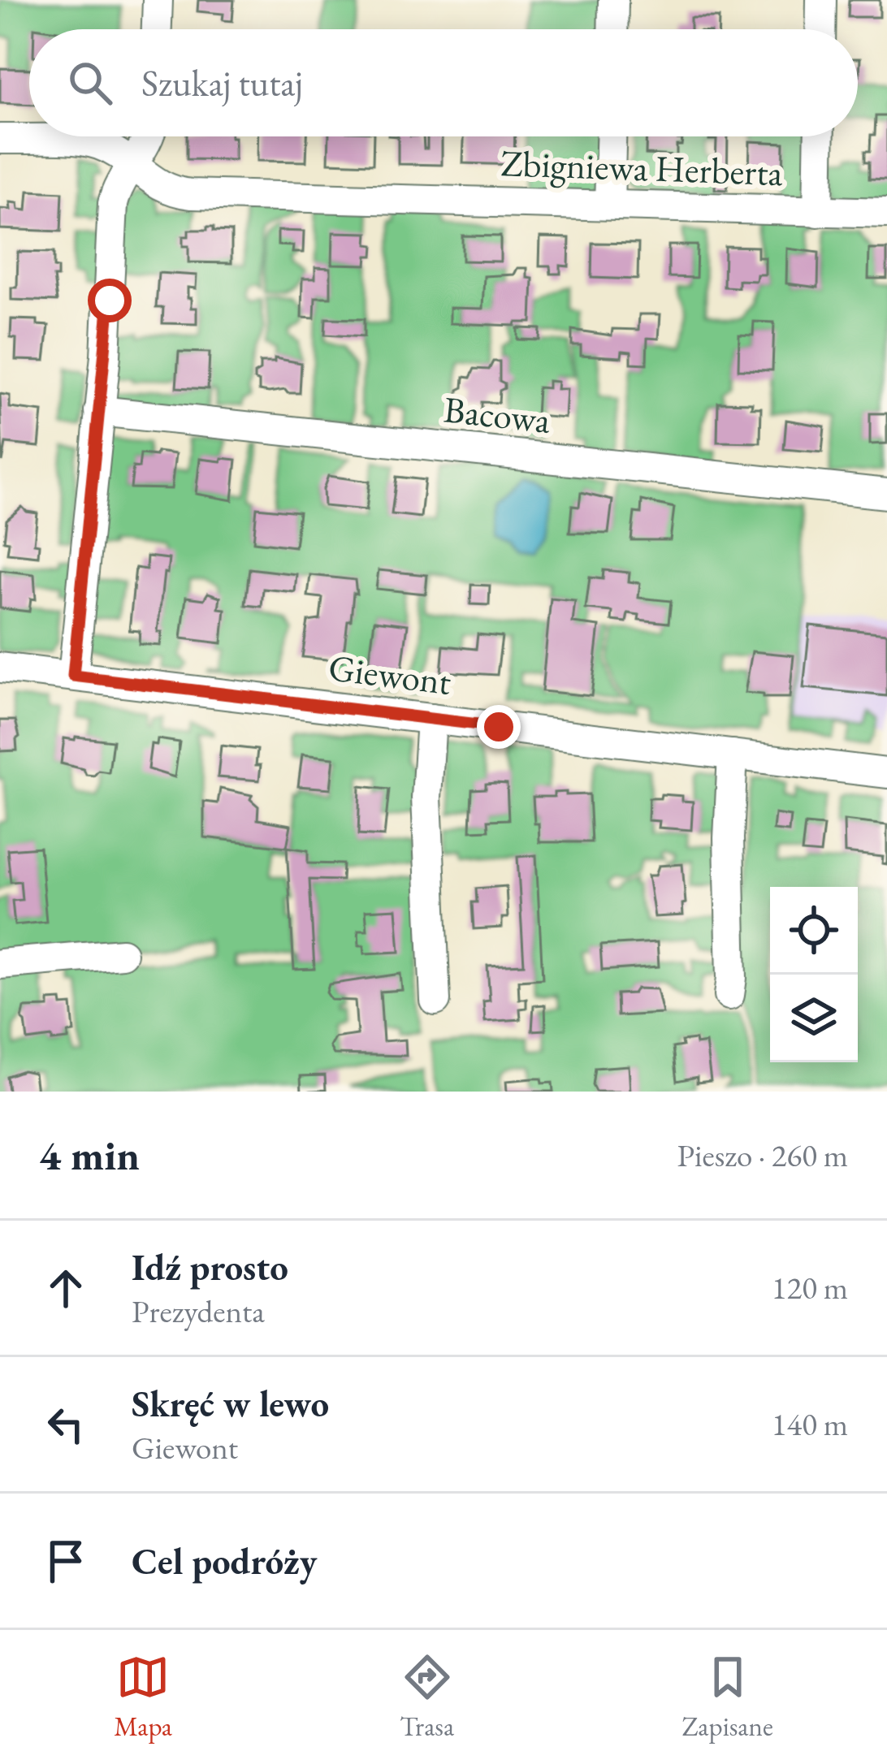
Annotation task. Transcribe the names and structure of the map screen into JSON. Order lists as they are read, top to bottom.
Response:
{
  "streets": {
    "street": ["Zbigniewa Herberta", "Bacowa", "Giewont"]
  },
  "page": {
    "search": "Szukaj tutaj",
    "heading": ["4 min", "Pieszo · 260 m"],
    "list": [
      ["Idź prosto", "Prezydenta", "120 m"],
      ["Skręć w lewo", "Giewont", "140 m"],
      "Cel podróży"
    ],
    "nav": ["Mapa", "Trasa", "Zapisane"]
  }
}
